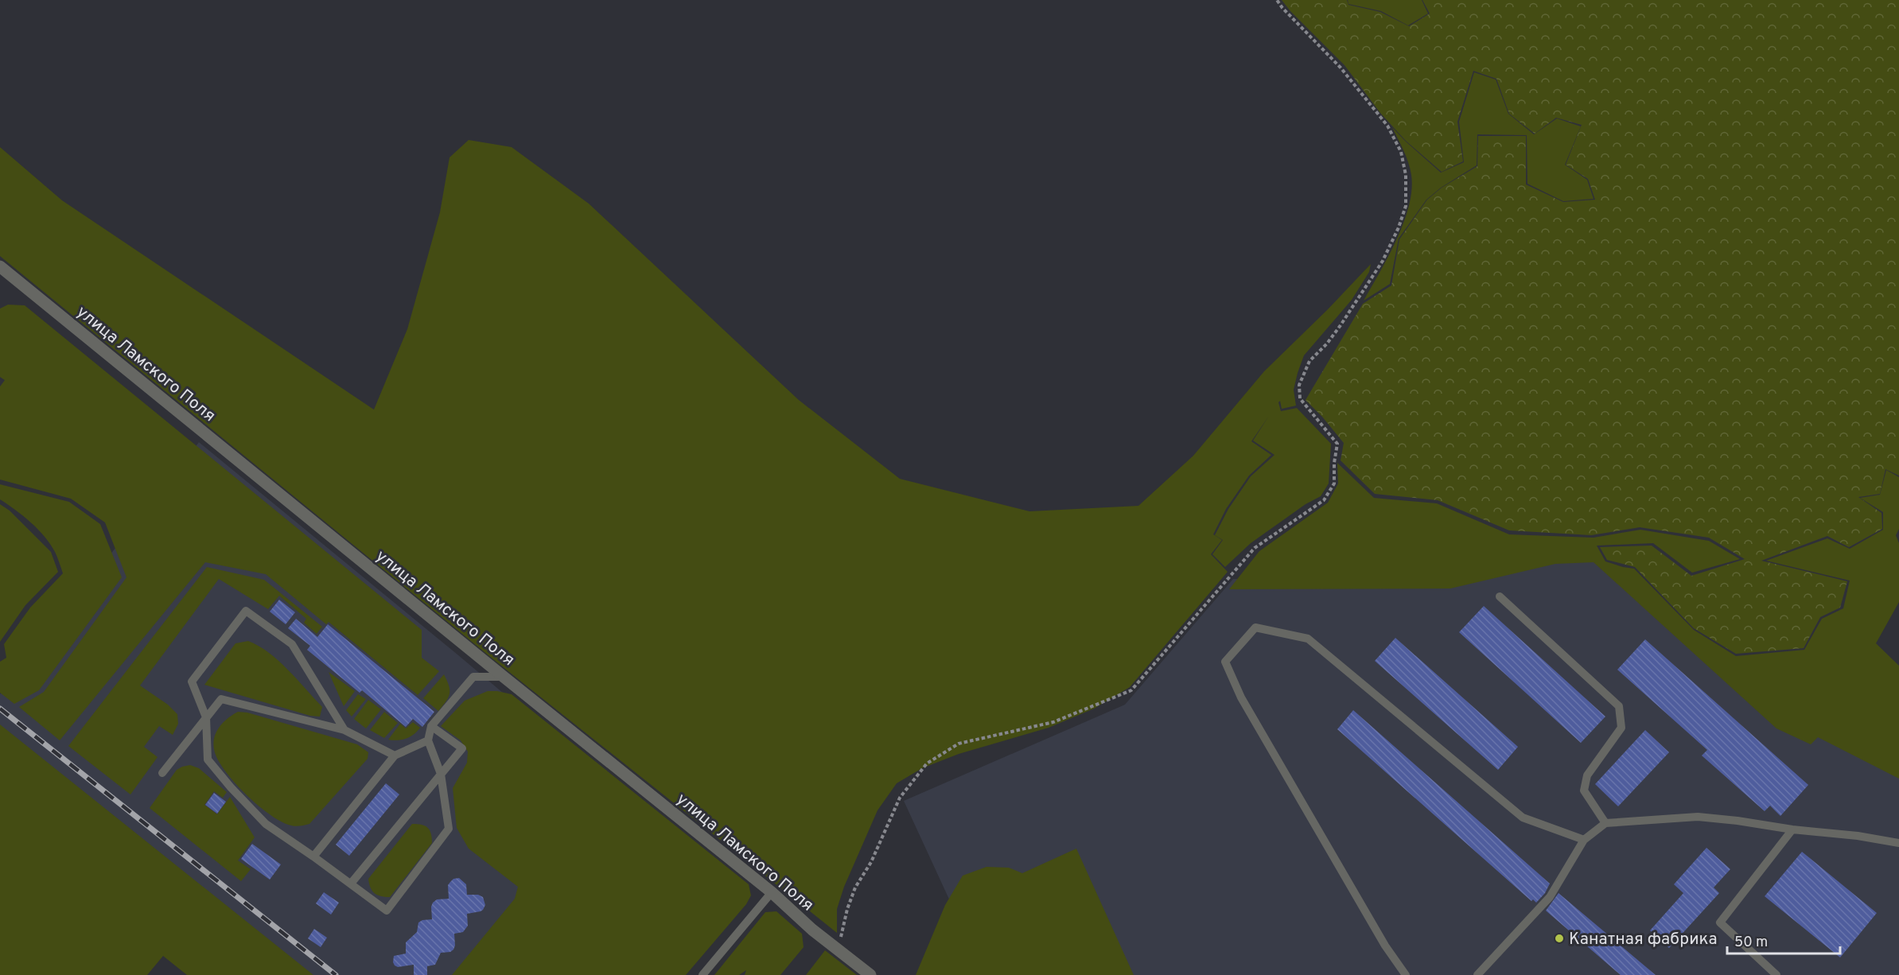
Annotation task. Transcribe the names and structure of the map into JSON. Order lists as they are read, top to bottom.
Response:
{
  "streets": {
    "street": ["улица Ламского Поля"]
  },
  "places": ["Канатная фабрика"],
  "scale_bar": "50 m"
}
